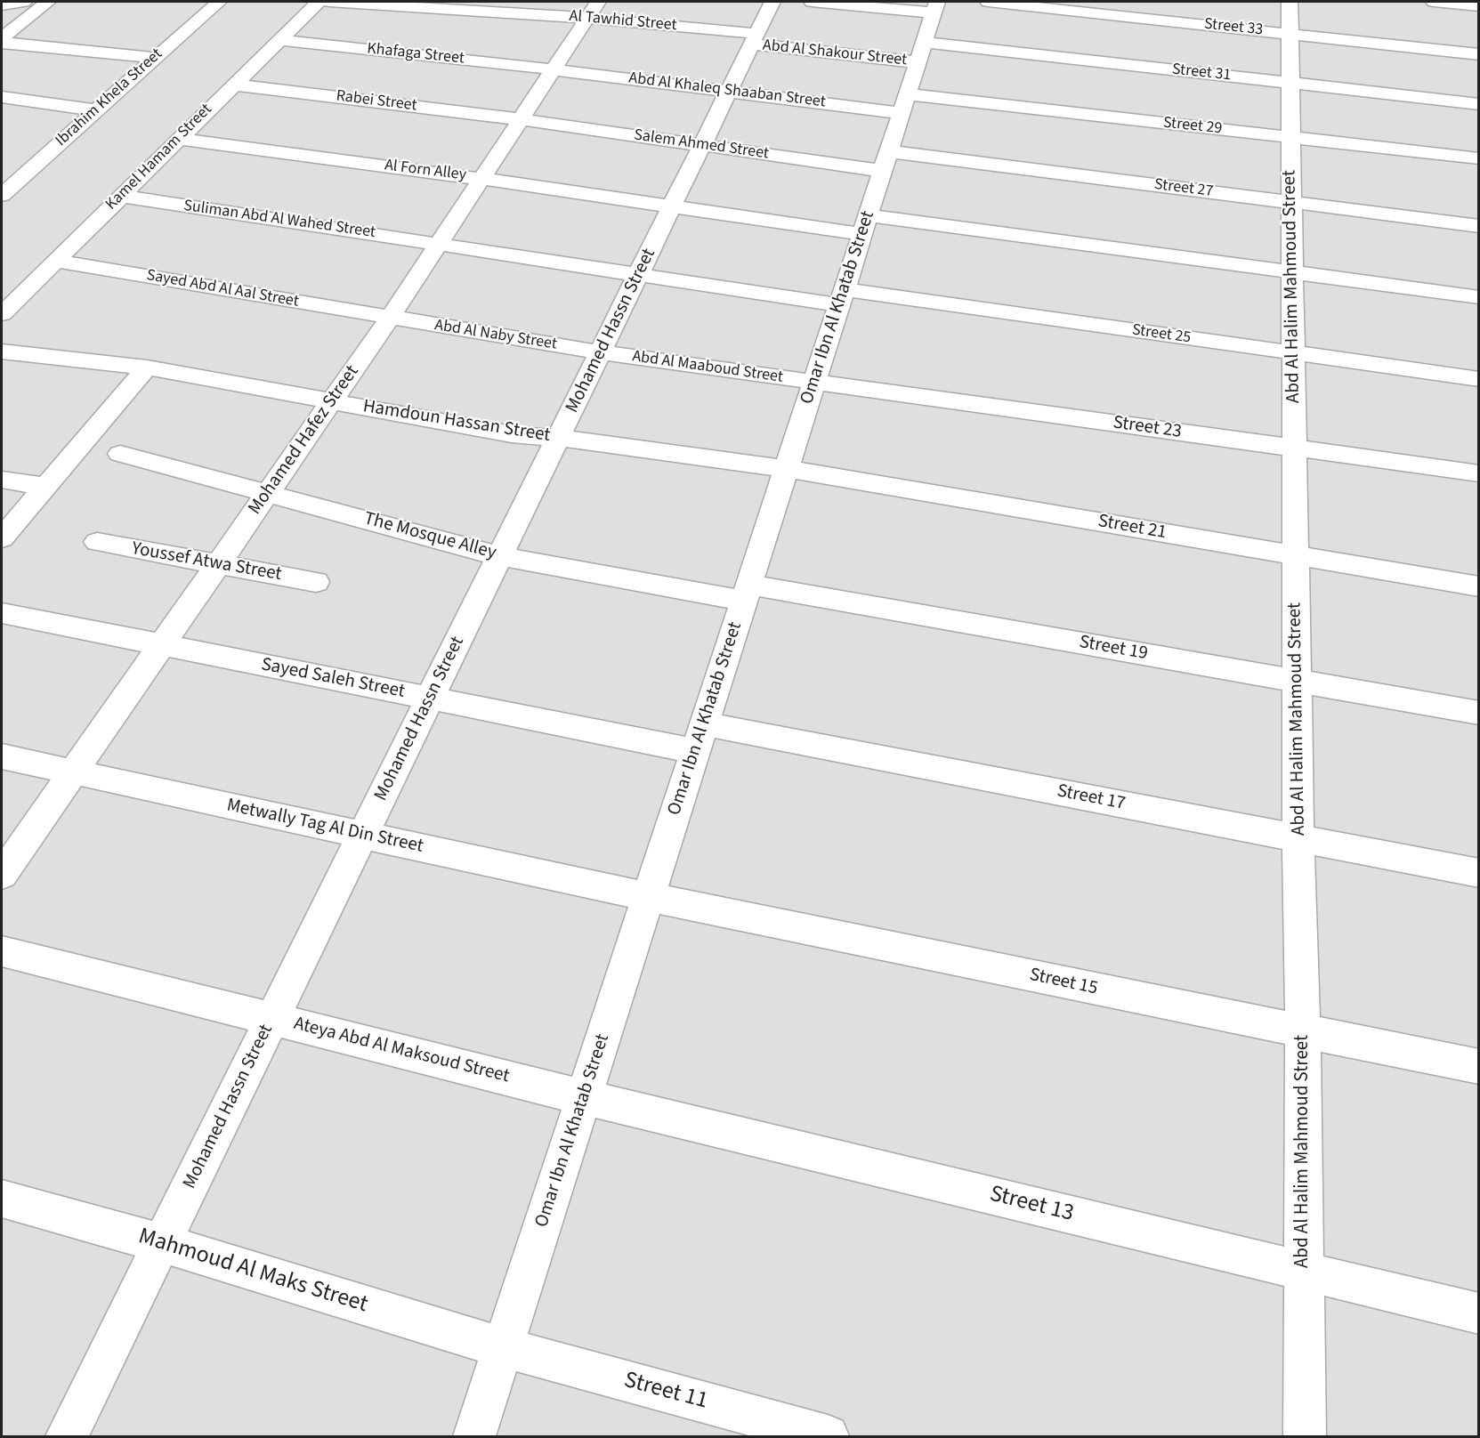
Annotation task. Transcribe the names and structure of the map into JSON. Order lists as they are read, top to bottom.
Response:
{
  "streets": {
    "street": [
      "Al Tawhid Street",
      "Street 33",
      "Abd Al Shakour Street",
      "Khafaga Street",
      "Street 31",
      "Abd Al Khaleq Shaaban Street",
      "Ibrahim Khela Street",
      "Rabei Street",
      "Street 29",
      "Salem Ahmed Street",
      "Kamel Hamam Street",
      "Al Forn Alley",
      "Street 27",
      "Suliman Abd Al Wahed Street",
      "Abd Al Halim Mahmoud Street",
      "Sayed Abd Al Aal Street",
      "Omar Ibn Al Khatab Street",
      "Mohamed Hassn Street",
      "Street 25",
      "Abd Al Naby Street",
      "Abd Al Maaboud Street",
      "Hamdoun Hassan Street",
      "Street 23",
      "Mohamed Hafez Street",
      "Street 21",
      "The Mosque Alley",
      "Youssef Atwa Street",
      "Street 19",
      "Sayed Saleh Street",
      "Street 17",
      "Metwally Tag Al Din Street",
      "Street 15",
      "Ateya Abd Al Maksoud Street",
      "Street 13",
      "Mahmoud Al Maks Street",
      "Street 11"
    ]
  },
  "crossings": [
    ["Al Tawhid Street", "Abd Al Shakour Street"],
    ["Al Tawhid Street", "Mohamed Hassn Street"],
    ["Al Tawhid Street", "Mohamed Hafez Street"],
    ["Street 33", "Abd Al Halim Mahmoud Street"],
    ["Abd Al Shakour Street", "Street 31"],
    ["Abd Al Shakour Street", "Omar Ibn Al Khatab Street"],
    ["Abd Al Shakour Street", "Mohamed Hassn Street"],
    ["Khafaga Street", "Abd Al Khaleq Shaaban Street"],
    ["Khafaga Street", "Kamel Hamam Street"],
    ["Khafaga Street", "Mohamed Hafez Street"],
    ["Street 31", "Abd Al Halim Mahmoud Street"],
    ["Street 31", "Omar Ibn Al Khatab Street"],
    ["Abd Al Khaleq Shaaban Street", "Street 29"],
    ["Abd Al Khaleq Shaaban Street", "Omar Ibn Al Khatab Street"],
    ["Abd Al Khaleq Shaaban Street", "Mohamed Hassn Street"],
    ["Abd Al Khaleq Shaaban Street", "Mohamed Hafez Street"],
    ["Rabei Street", "Salem Ahmed Street"],
    ["Rabei Street", "Kamel Hamam Street"],
    ["Rabei Street", "Mohamed Hafez Street"],
    ["Street 29", "Abd Al Halim Mahmoud Street"],
    ["Street 29", "Omar Ibn Al Khatab Street"],
    ["Salem Ahmed Street", "Street 27"],
    ["Salem Ahmed Street", "Omar Ibn Al Khatab Street"],
    ["Salem Ahmed Street", "Mohamed Hassn Street"],
    ["Salem Ahmed Street", "Mohamed Hafez Street"],
    ["Kamel Hamam Street", "Al Forn Alley"],
    ["Kamel Hamam Street", "Suliman Abd Al Wahed Street"],
    ["Kamel Hamam Street", "Sayed Abd Al Aal Street"],
    ["Al Forn Alley", "Abd Al Halim Mahmoud Street"],
    ["Al Forn Alley", "Omar Ibn Al Khatab Street"],
    ["Al Forn Alley", "Mohamed Hassn Street"],
    ["Al Forn Alley", "Mohamed Hafez Street"],
    ["Street 27", "Abd Al Halim Mahmoud Street"],
    ["Street 27", "Omar Ibn Al Khatab Street"],
    ["Suliman Abd Al Wahed Street", "Mohamed Hassn Street"],
    ["Suliman Abd Al Wahed Street", "Street 25"],
    ["Suliman Abd Al Wahed Street", "Mohamed Hafez Street"],
    ["Abd Al Halim Mahmoud Street", "Street 25"],
    ["Abd Al Halim Mahmoud Street", "Street 23"],
    ["Abd Al Halim Mahmoud Street", "Street 21"],
    ["Abd Al Halim Mahmoud Street", "Street 19"],
    ["Abd Al Halim Mahmoud Street", "Street 17"],
    ["Abd Al Halim Mahmoud Street", "Street 15"],
    ["Abd Al Halim Mahmoud Street", "Street 13"],
    ["Sayed Abd Al Aal Street", "Abd Al Naby Street"],
    ["Sayed Abd Al Aal Street", "Mohamed Hafez Street"],
    ["Omar Ibn Al Khatab Street", "Street 25"],
    ["Omar Ibn Al Khatab Street", "Abd Al Maaboud Street"],
    ["Omar Ibn Al Khatab Street", "Hamdoun Hassan Street"],
    ["Omar Ibn Al Khatab Street", "Street 23"],
    ["Omar Ibn Al Khatab Street", "Street 21"],
    ["Omar Ibn Al Khatab Street", "The Mosque Alley"],
    ["Omar Ibn Al Khatab Street", "Street 19"],
    ["Omar Ibn Al Khatab Street", "Sayed Saleh Street"],
    ["Omar Ibn Al Khatab Street", "Street 17"],
    ["Omar Ibn Al Khatab Street", "Metwally Tag Al Din Street"],
    ["Omar Ibn Al Khatab Street", "Street 15"],
    ["Omar Ibn Al Khatab Street", "Ateya Abd Al Maksoud Street"],
    ["Omar Ibn Al Khatab Street", "Street 13"],
    ["Omar Ibn Al Khatab Street", "Mahmoud Al Maks Street"],
    ["Omar Ibn Al Khatab Street", "Street 11"],
    ["Mohamed Hassn Street", "Street 25"],
    ["Mohamed Hassn Street", "Abd Al Naby Street"],
    ["Mohamed Hassn Street", "Abd Al Maaboud Street"],
    ["Mohamed Hassn Street", "Hamdoun Hassan Street"],
    ["Mohamed Hassn Street", "The Mosque Alley"],
    ["Mohamed Hassn Street", "Sayed Saleh Street"],
    ["Mohamed Hassn Street", "Metwally Tag Al Din Street"],
    ["Mohamed Hassn Street", "Ateya Abd Al Maksoud Street"],
    ["Mohamed Hassn Street", "Mahmoud Al Maks Street"],
    ["Abd Al Naby Street", "Abd Al Maaboud Street"],
    ["Abd Al Naby Street", "Mohamed Hafez Street"],
    ["Abd Al Maaboud Street", "Street 23"],
    ["Hamdoun Hassan Street", "Mohamed Hafez Street"],
    ["Hamdoun Hassan Street", "Street 21"],
    ["Mohamed Hafez Street", "The Mosque Alley"],
    ["Mohamed Hafez Street", "Youssef Atwa Street"],
    ["Mohamed Hafez Street", "Sayed Saleh Street"],
    ["Mohamed Hafez Street", "Metwally Tag Al Din Street"],
    ["The Mosque Alley", "Street 19"],
    ["Sayed Saleh Street", "Street 17"],
    ["Metwally Tag Al Din Street", "Street 15"],
    ["Ateya Abd Al Maksoud Street", "Street 13"],
    ["Mahmoud Al Maks Street", "Street 11"]
  ]
}
